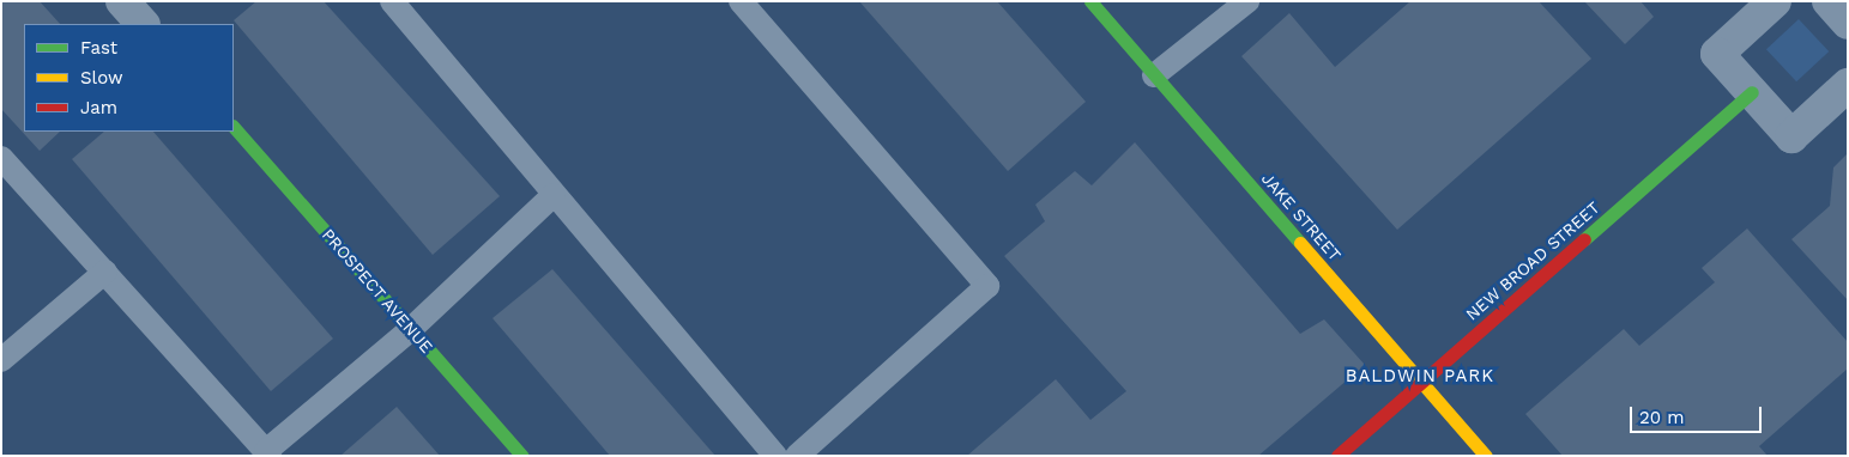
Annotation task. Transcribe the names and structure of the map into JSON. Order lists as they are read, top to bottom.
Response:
{
  "streets": {
    "street": ["JAKE STREET", "NEW BROAD STREET", "PROSPECT AVENUE"]
  },
  "crossings": [
    ["JAKE STREET", "NEW BROAD STREET"]
  ],
  "districts": ["BALDWIN PARK"],
  "legend": ["Fast", "Slow", "Jam"],
  "scale_bar": "20 m"
}
